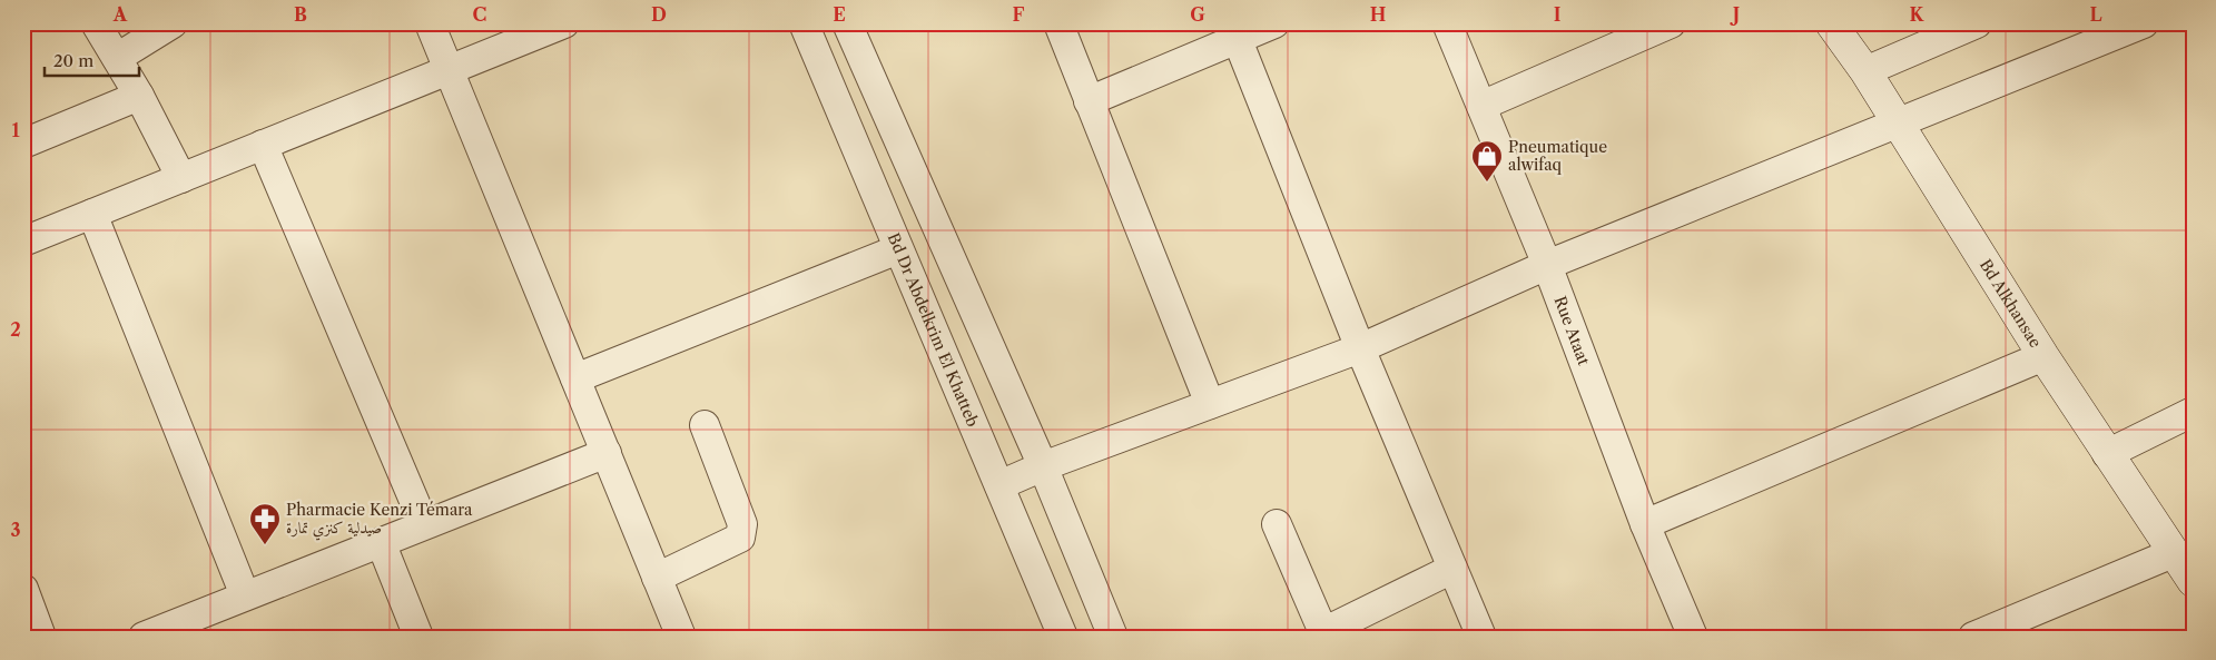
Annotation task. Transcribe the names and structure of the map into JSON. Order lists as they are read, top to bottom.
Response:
{
  "streets": {
    "main road": ["Bd Alkhansae"],
    "street": ["Rue Ataat", "Bd Dr Abdelkrim El Khatteb"]
  },
  "places": {
    "shop": ["Pneumatique alwifaq"],
    "pharmacy": ["Pharmacie Kenzi Témara صيدلية كنزي تمارة"]
  },
  "scale_bar": "20 m",
  "grid": {
    "columns": [
      "A",
      "B",
      "C",
      "D",
      "E",
      "F",
      "G",
      "H",
      "I",
      "J",
      "K",
      "L"
    ],
    "rows": ["1", "2", "3"]
  }
}
